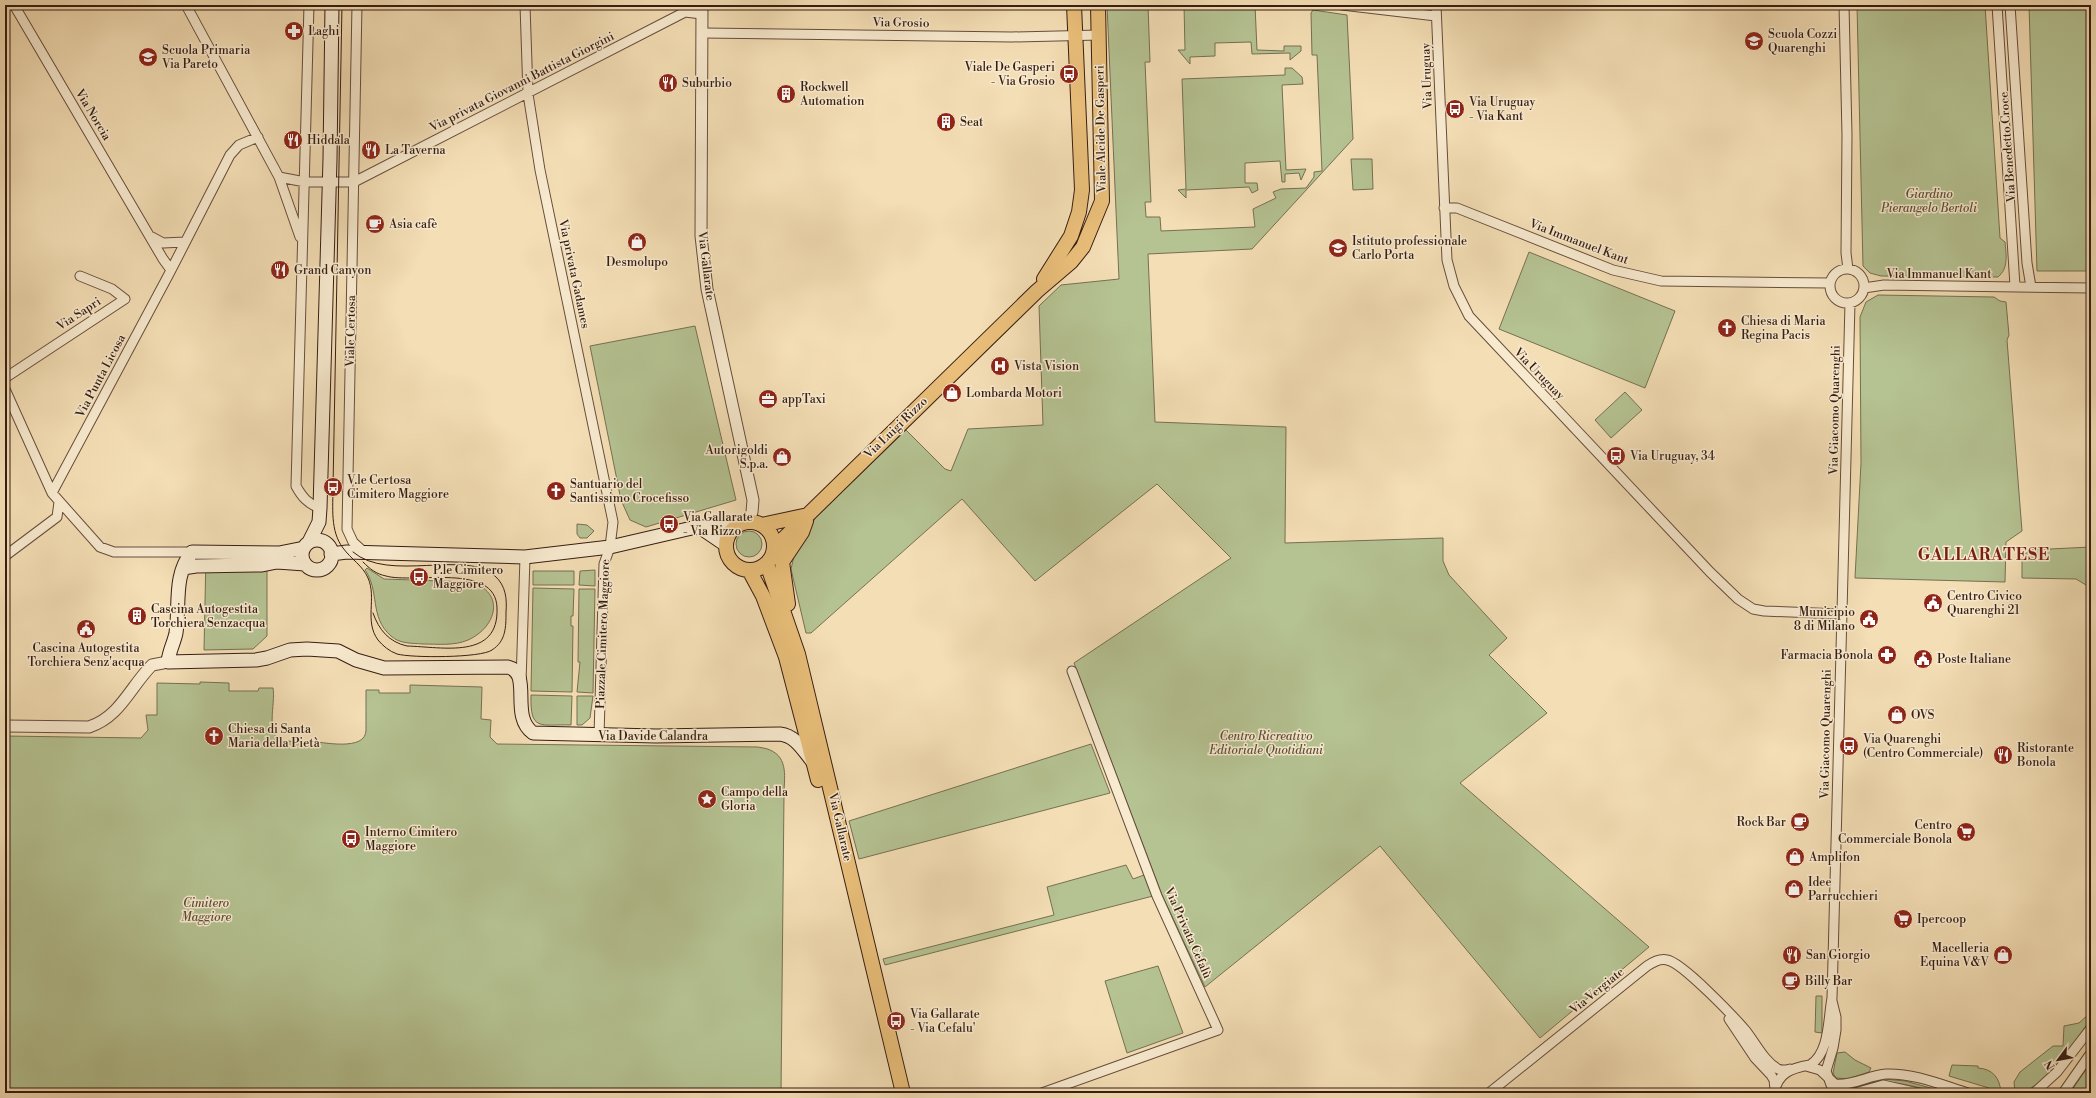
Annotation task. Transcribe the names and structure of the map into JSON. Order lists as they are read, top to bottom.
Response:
{
  "streets": {
    "main road": [
      "Viale Alcide De Gasperi",
      "Via Gallarate",
      "Via Luigi Rizzo",
      "Piazzale Cimitero Maggiore",
      "Via Davide Calandra"
    ],
    "street": [
      "Via Grosio",
      "Via Uruguay",
      "Via privata Giovanni Battista Giorgini",
      "Via Norcia",
      "Via Benedetto Croce",
      "Via Immanuel Kant",
      "Via privata Gadames",
      "Via Sapri",
      "Viale Certosa",
      "Via Punta Licosa",
      "Via Giacomo Quarenghi",
      "Via Privata Cefalù",
      "Via Vergiate"
    ]
  },
  "crossings": [
    ["Via Grosio", "Viale Alcide De Gasperi"],
    ["Via Grosio", "Via Gallarate"],
    ["Via Uruguay", "Via Immanuel Kant"],
    ["Via Uruguay", "Via Giacomo Quarenghi"],
    ["Via privata Giovanni Battista Giorgini", "Via Gallarate"],
    ["Via privata Giovanni Battista Giorgini", "Via privata Gadames"],
    ["Via privata Giovanni Battista Giorgini", "Viale Certosa"],
    ["Via Norcia", "Via Punta Licosa"],
    ["Viale Alcide De Gasperi", "Via Luigi Rizzo"],
    ["Via Benedetto Croce", "Via Immanuel Kant"],
    ["Via Immanuel Kant", "Via Giacomo Quarenghi"],
    ["Via Gallarate", "Via Luigi Rizzo"],
    ["Via Gallarate", "Via Davide Calandra"],
    ["Via privata Gadames", "Piazzale Cimitero Maggiore"],
    ["Viale Certosa", "Piazzale Cimitero Maggiore"],
    ["Via Giacomo Quarenghi", "Via Vergiate"],
    ["Piazzale Cimitero Maggiore", "Via Davide Calandra"]
  ],
  "districts": ["GALLARATESE"],
  "parks": ["Giardino Pierangelo Bertoli", "Centro Ricreativo Editoriale Quotidiani", "Cimitero Maggiore"],
  "places": {
    "pharmacy": ["Laghi", "Farmacia Bonola"],
    "school or university": ["Scuola Cozzi Quarenghi", "Scuola Primaria Via Pareto", "Istituto professionale Carlo Porta"],
    "bus stop": [
      "Viale De Gasperi - Via Grosio",
      "Via Uruguay - Via Kant",
      "Via Uruguay, 34",
      "V.le Certosa Cimitero Maggiore",
      "Via Gallarate - Via Rizzo",
      "P.le Cimitero Maggiore",
      "Via Quarenghi (Centro Commerciale)",
      "Interno Cimitero Maggiore",
      "Via Gallarate - Via Cefalu'"
    ],
    "restaurant": [
      "Suburbio",
      "Hiddala",
      "La Taverna",
      "Grand Canyon",
      "Ristorante Bonola",
      "San Giorgio"
    ],
    "building": ["Rockwell Automation", "Seat", "Cascina Autogestita Torchiera Senzacqua"],
    "cafe": ["Asia cafè", "Rock Bar", "Billy Bar"],
    "shop": [
      "Desmolupo",
      "Lombarda Motori",
      "Autorigoldi S.p.a.",
      "OVS",
      "Amplifon",
      "Idee Parrucchieri",
      "Macelleria Equina V&V"
    ],
    "church": ["Chiesa di Maria Regina Pacis", "Santuario del Santissimo Crocefisso", "Chiesa di Santa Maria della Pietà"],
    "hospital": ["Vista Vision"],
    "office": ["appTaxi"],
    "public building": [
      "Centro Civico Quarenghi 21",
      "Municipio 8 di Milano",
      "Cascina Autogestita Torchiera Senz'acqua",
      "Poste Italiane"
    ],
    "place": ["Campo della Gloria"],
    "supermarket": ["Centro Commerciale Bonola", "Ipercoop"]
  },
  "north": "bottom left"
}
